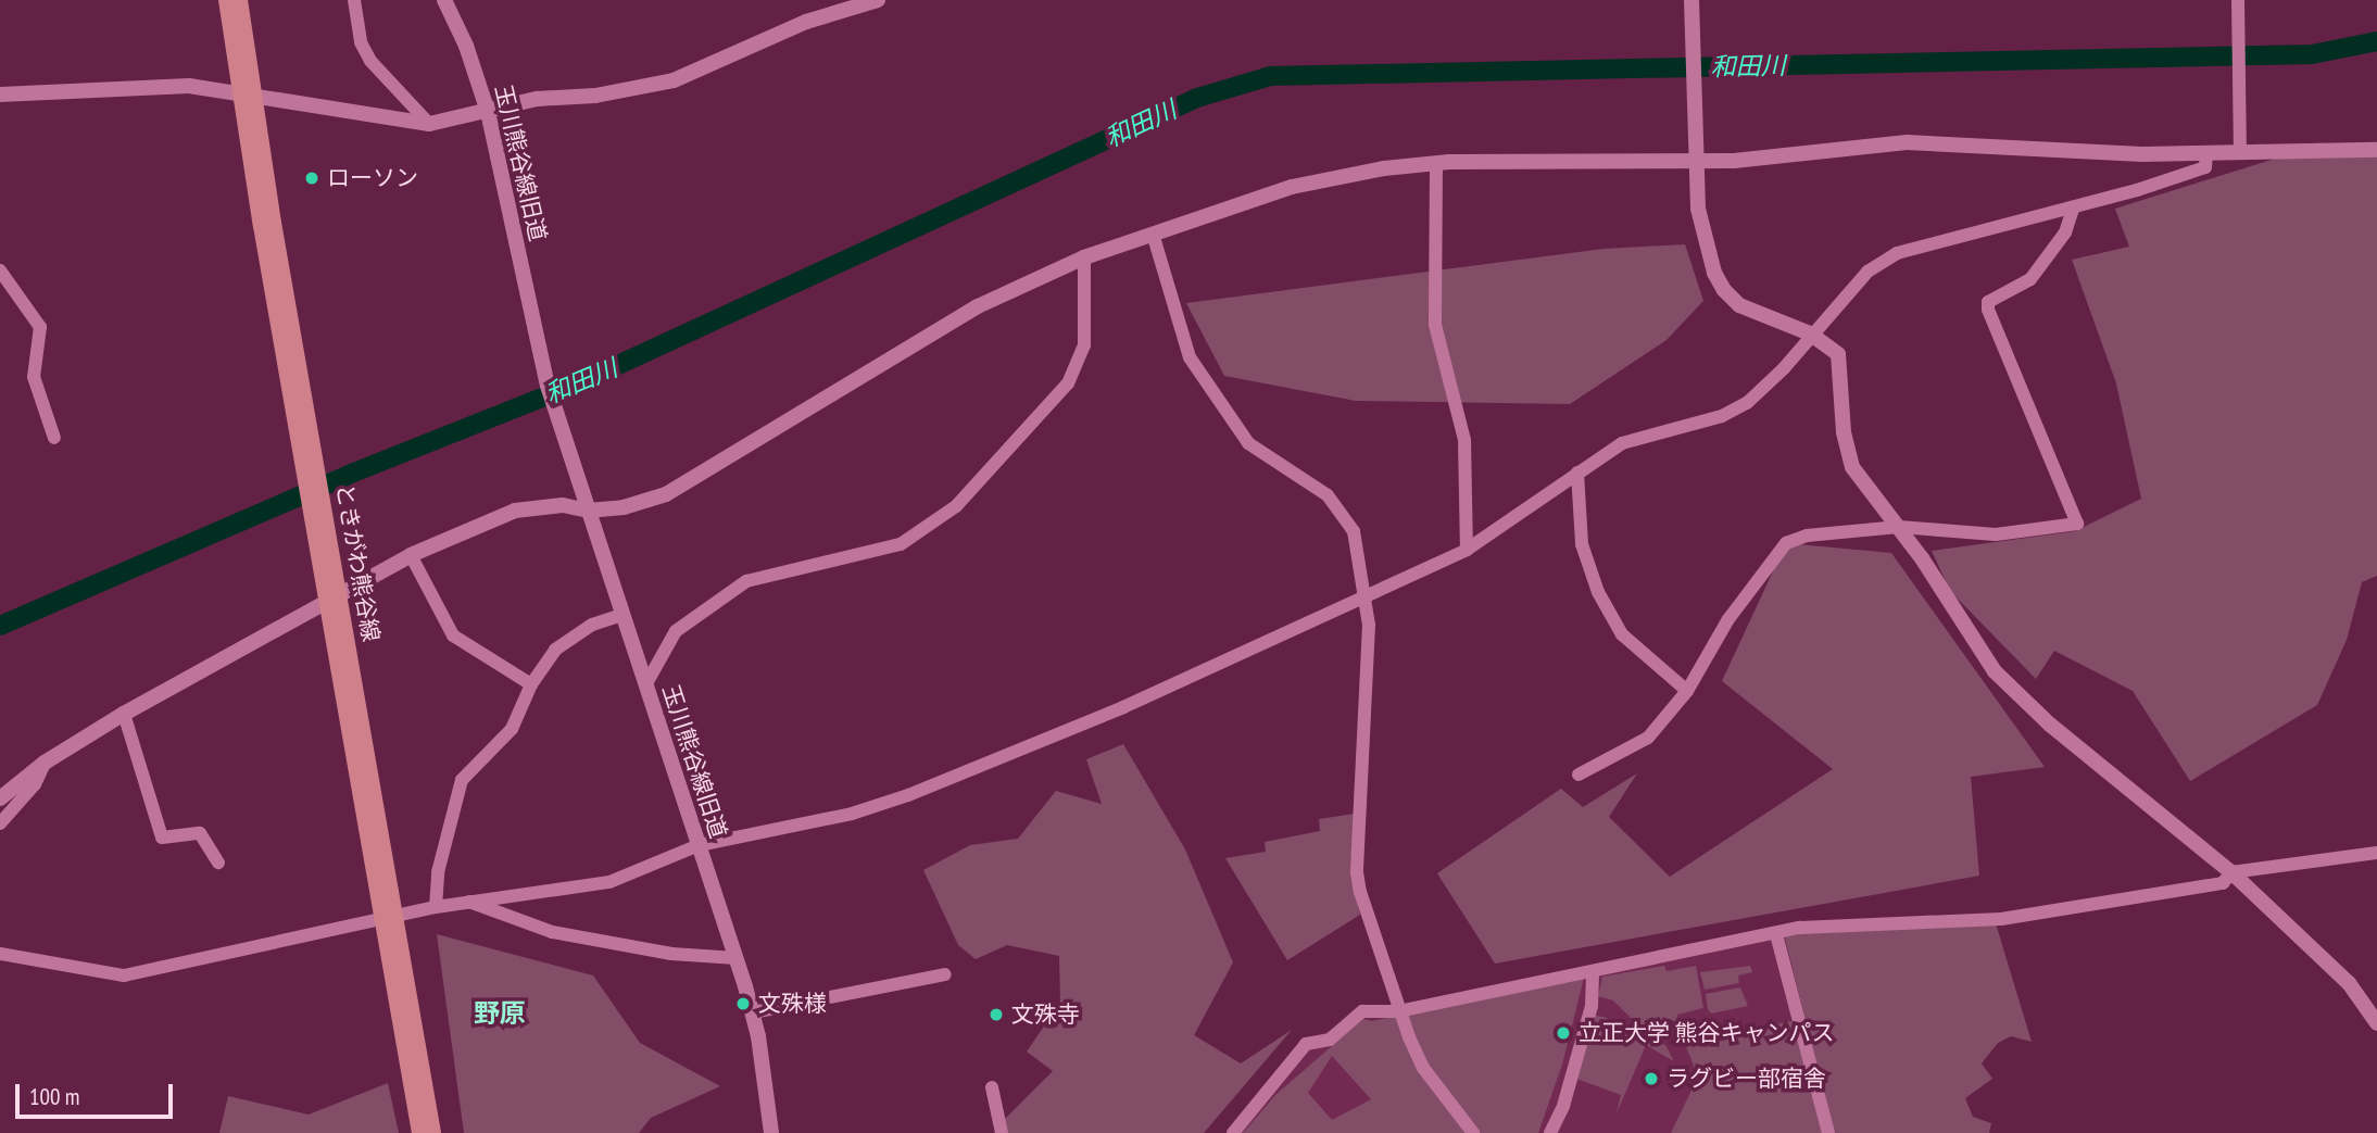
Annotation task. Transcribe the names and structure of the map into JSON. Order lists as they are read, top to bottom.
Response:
{
  "streets": {
    "main road": ["ときがわ熊谷線"],
    "street": ["玉川熊谷線旧道"]
  },
  "districts": ["野原"],
  "water": ["和田川"],
  "places": [
    "ローソン",
    "文殊様",
    "文殊寺",
    "立正大学 熊谷キャンパス",
    "ラグビー部宿舎"
  ],
  "scale_bar": "100 m"
}
